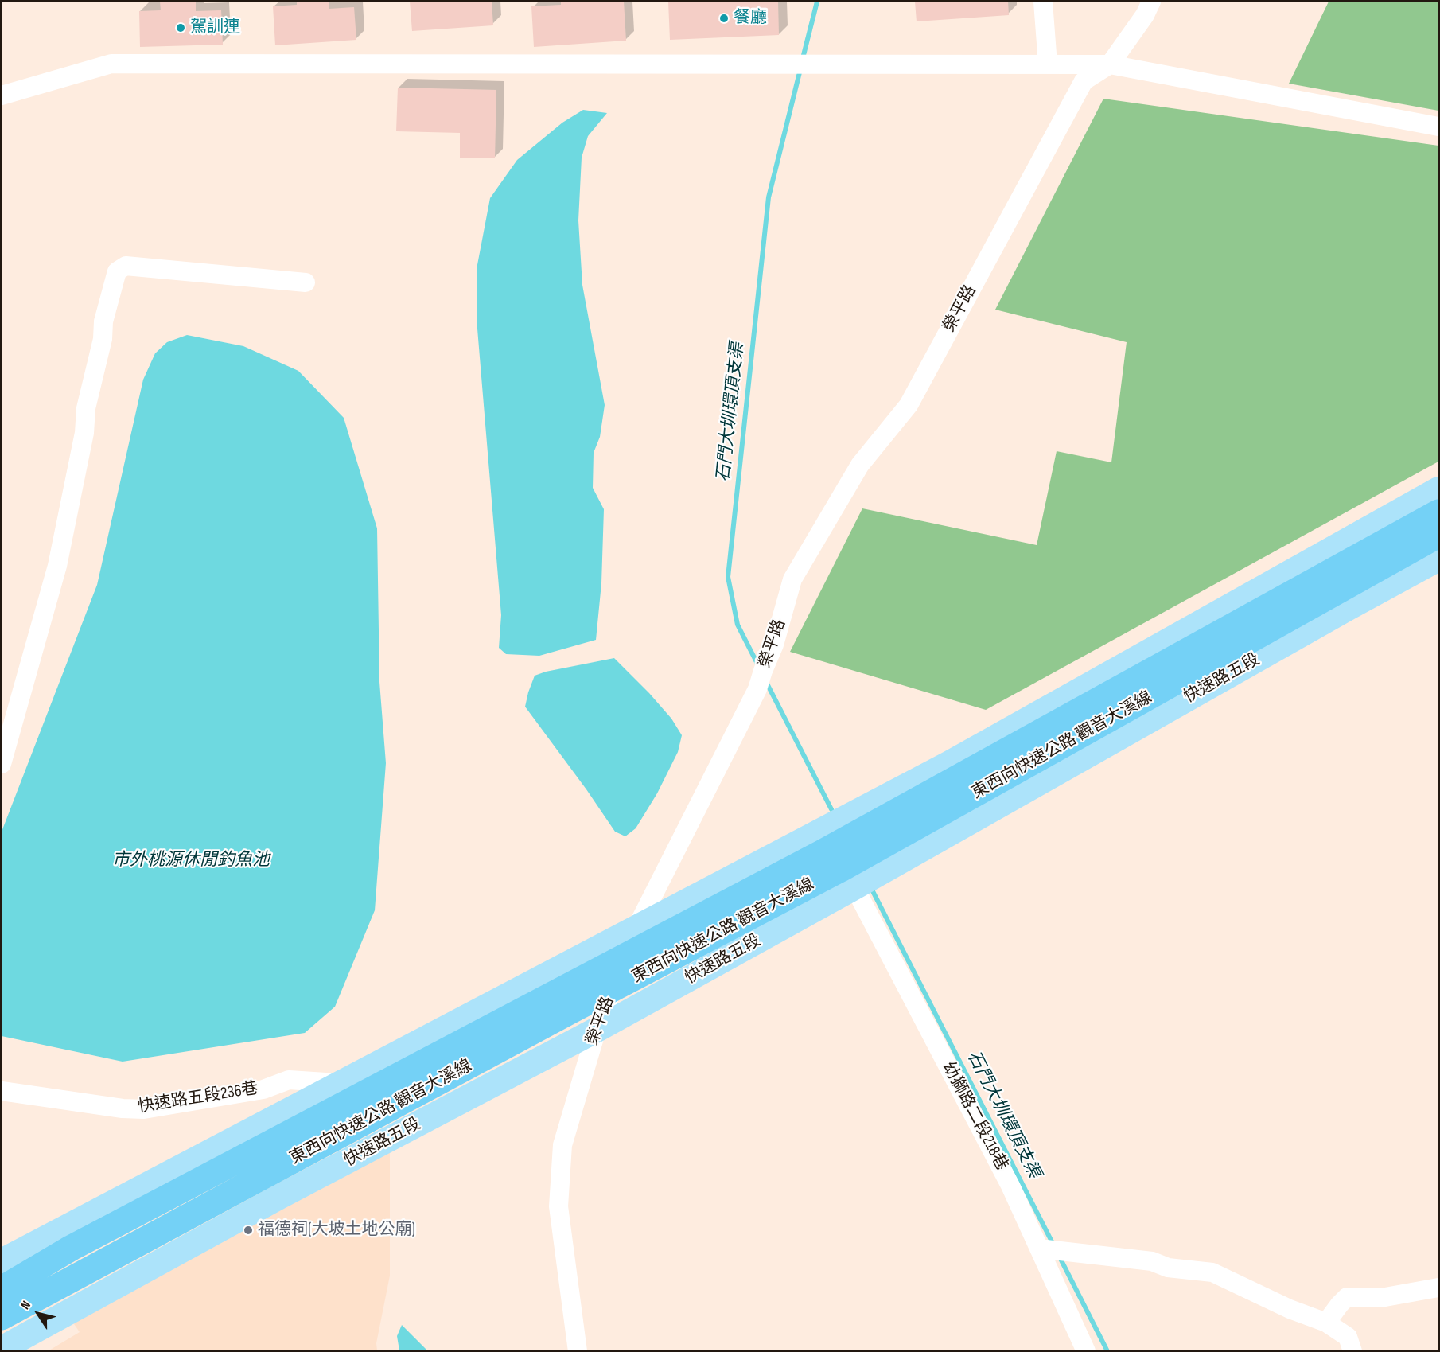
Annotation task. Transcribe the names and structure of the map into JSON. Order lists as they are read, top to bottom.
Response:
{
  "streets": {
    "highway": ["東西向快速公路 觀音大溪線"],
    "main road": ["快速路五段"],
    "street": ["榮平路", "快速路五段236巷", "幼獅路二段218巷"]
  },
  "crossings": [
    ["榮平路", "快速路五段"],
    ["榮平路", "東西向快速公路 觀音大溪線"],
    ["快速路五段", "東西向快速公路 觀音大溪線"],
    ["快速路五段", "幼獅路二段218巷"],
    ["東西向快速公路 觀音大溪線", "幼獅路二段218巷"]
  ],
  "water": ["石門大圳環頂支渠", "市外桃源休閒釣魚池"],
  "places": ["餐廳", "駕訓連", "福德祠(大坡土地公廟)"],
  "north": "top left"
}
